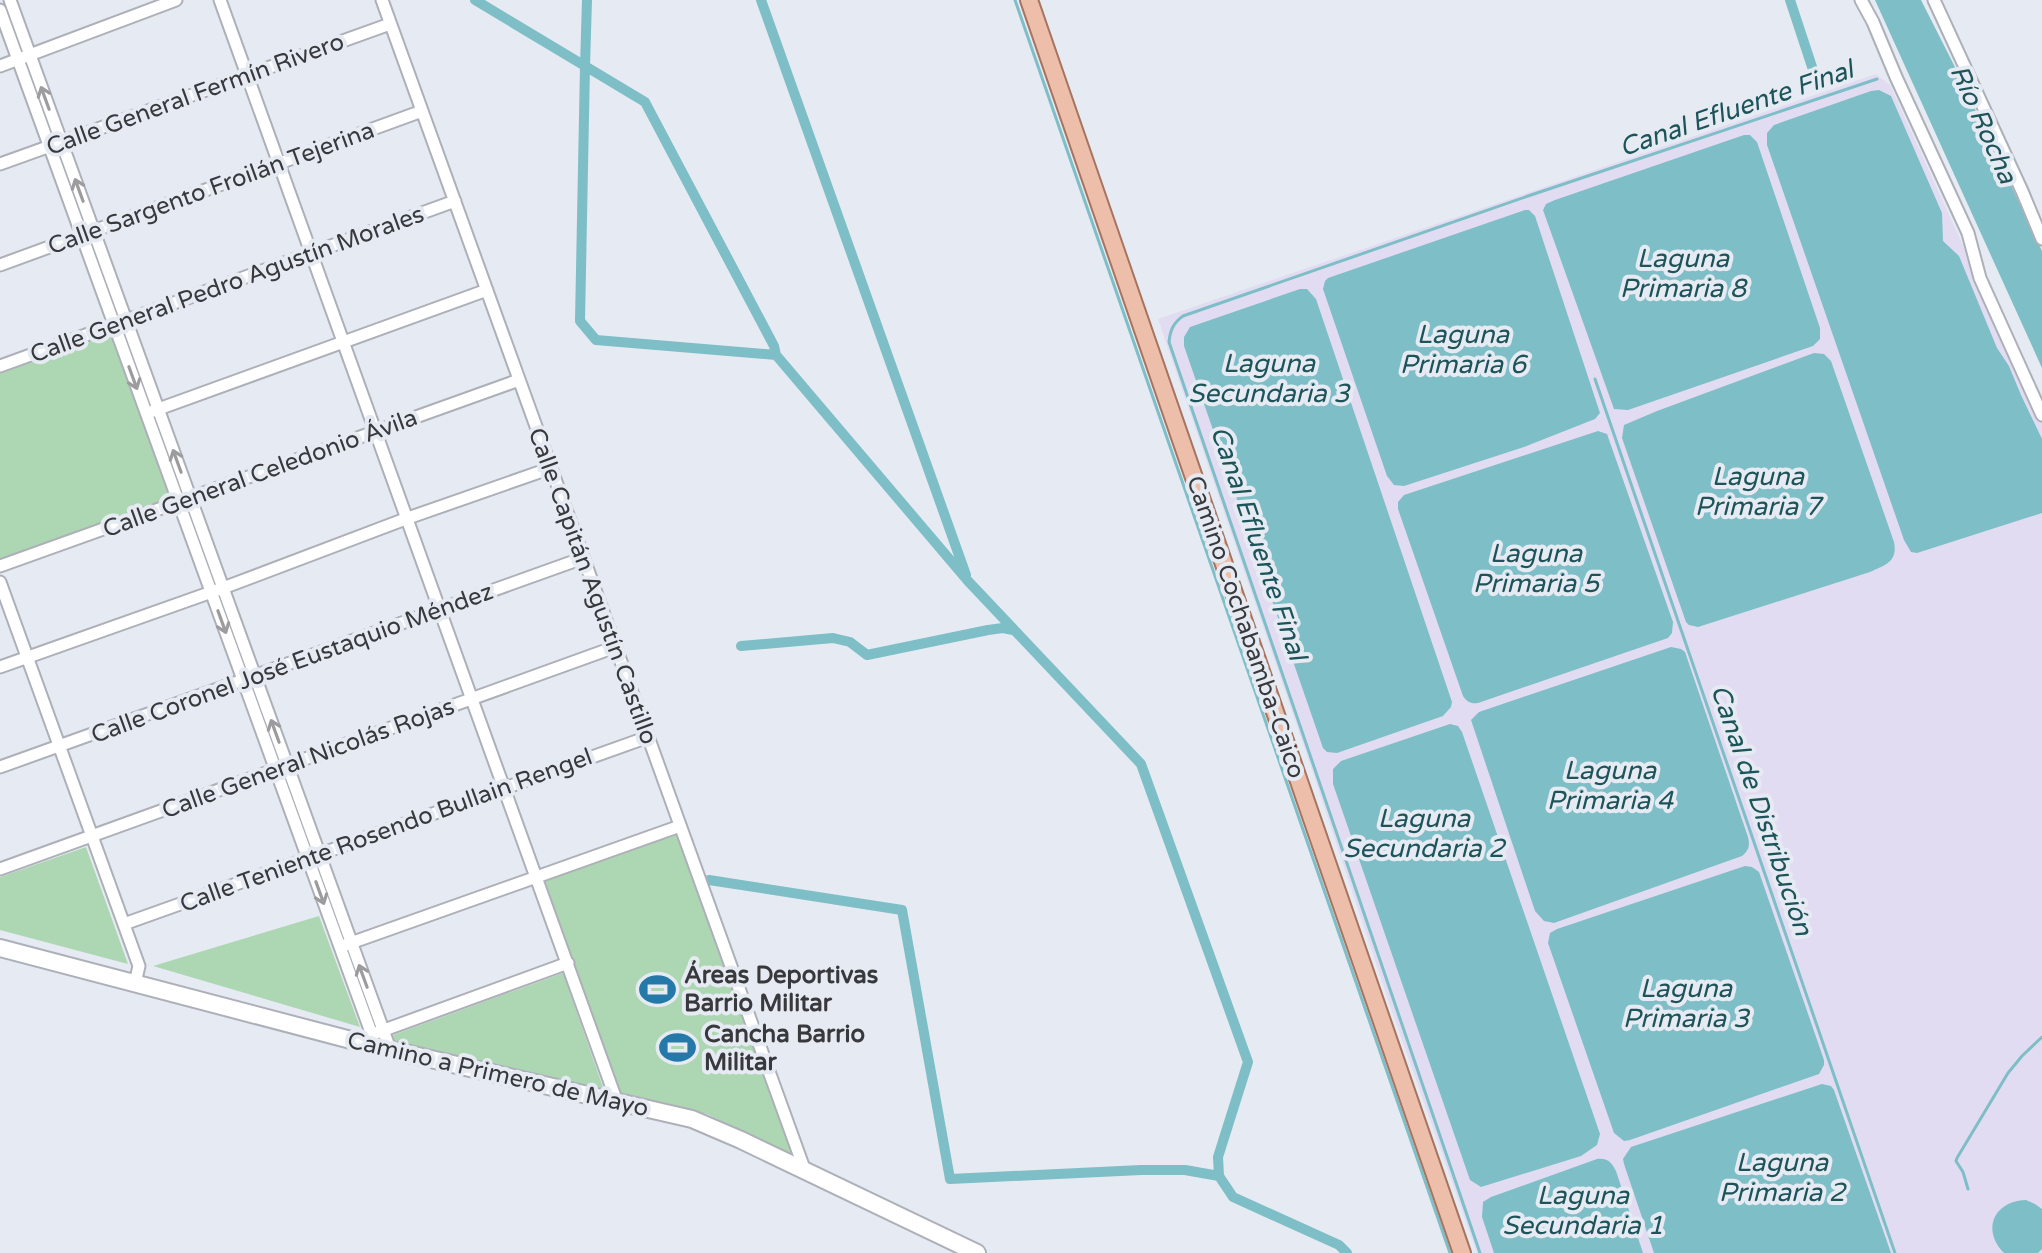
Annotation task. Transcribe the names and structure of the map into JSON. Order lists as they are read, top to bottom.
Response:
{
  "streets": {
    "main road": ["Camino Cochabamba-Caico", "Camino a Primero de Mayo"],
    "street": [
      "Calle General Fermín Rivero",
      "Calle Sargento Froilán Tejerina",
      "Calle General Pedro Agustín Morales",
      "Calle General Celedonio Ávila",
      "Calle Capitán Agustín Castillo",
      "Calle Coronel José Eustaquio Méndez",
      "Calle General Nicolás Rojas",
      "Calle Teniente Rosendo Bullain Rengel"
    ]
  },
  "crossings": [
    ["Calle General Fermín Rivero", "Calle Capitán Agustín Castillo"],
    ["Calle Sargento Froilán Tejerina", "Calle Capitán Agustín Castillo"],
    ["Calle General Pedro Agustín Morales", "Calle Capitán Agustín Castillo"],
    ["Calle General Celedonio Ávila", "Calle Capitán Agustín Castillo"],
    ["Calle Capitán Agustín Castillo", "Calle Coronel José Eustaquio Méndez"],
    ["Calle Capitán Agustín Castillo", "Calle General Nicolás Rojas"],
    ["Calle Capitán Agustín Castillo", "Calle Teniente Rosendo Bullain Rengel"],
    ["Calle Capitán Agustín Castillo", "Camino a Primero de Mayo"]
  ],
  "water": [
    "Canal Efluente Final",
    "Río Rocha",
    "Laguna Primaria 8",
    "Laguna Primaria 6",
    "Laguna Secundaria 3",
    "Laguna Primaria 7",
    "Laguna Primaria 5",
    "Laguna Primaria 4",
    "Canal de Distribución",
    "Laguna Secundaria 2",
    "Laguna Primaria 3",
    "Laguna Primaria 2",
    "Laguna Secundaria 1"
  ],
  "places": {
    "sports": ["Áreas Deportivas Barrio Militar", "Cancha Barrio Militar"]
  }
}
